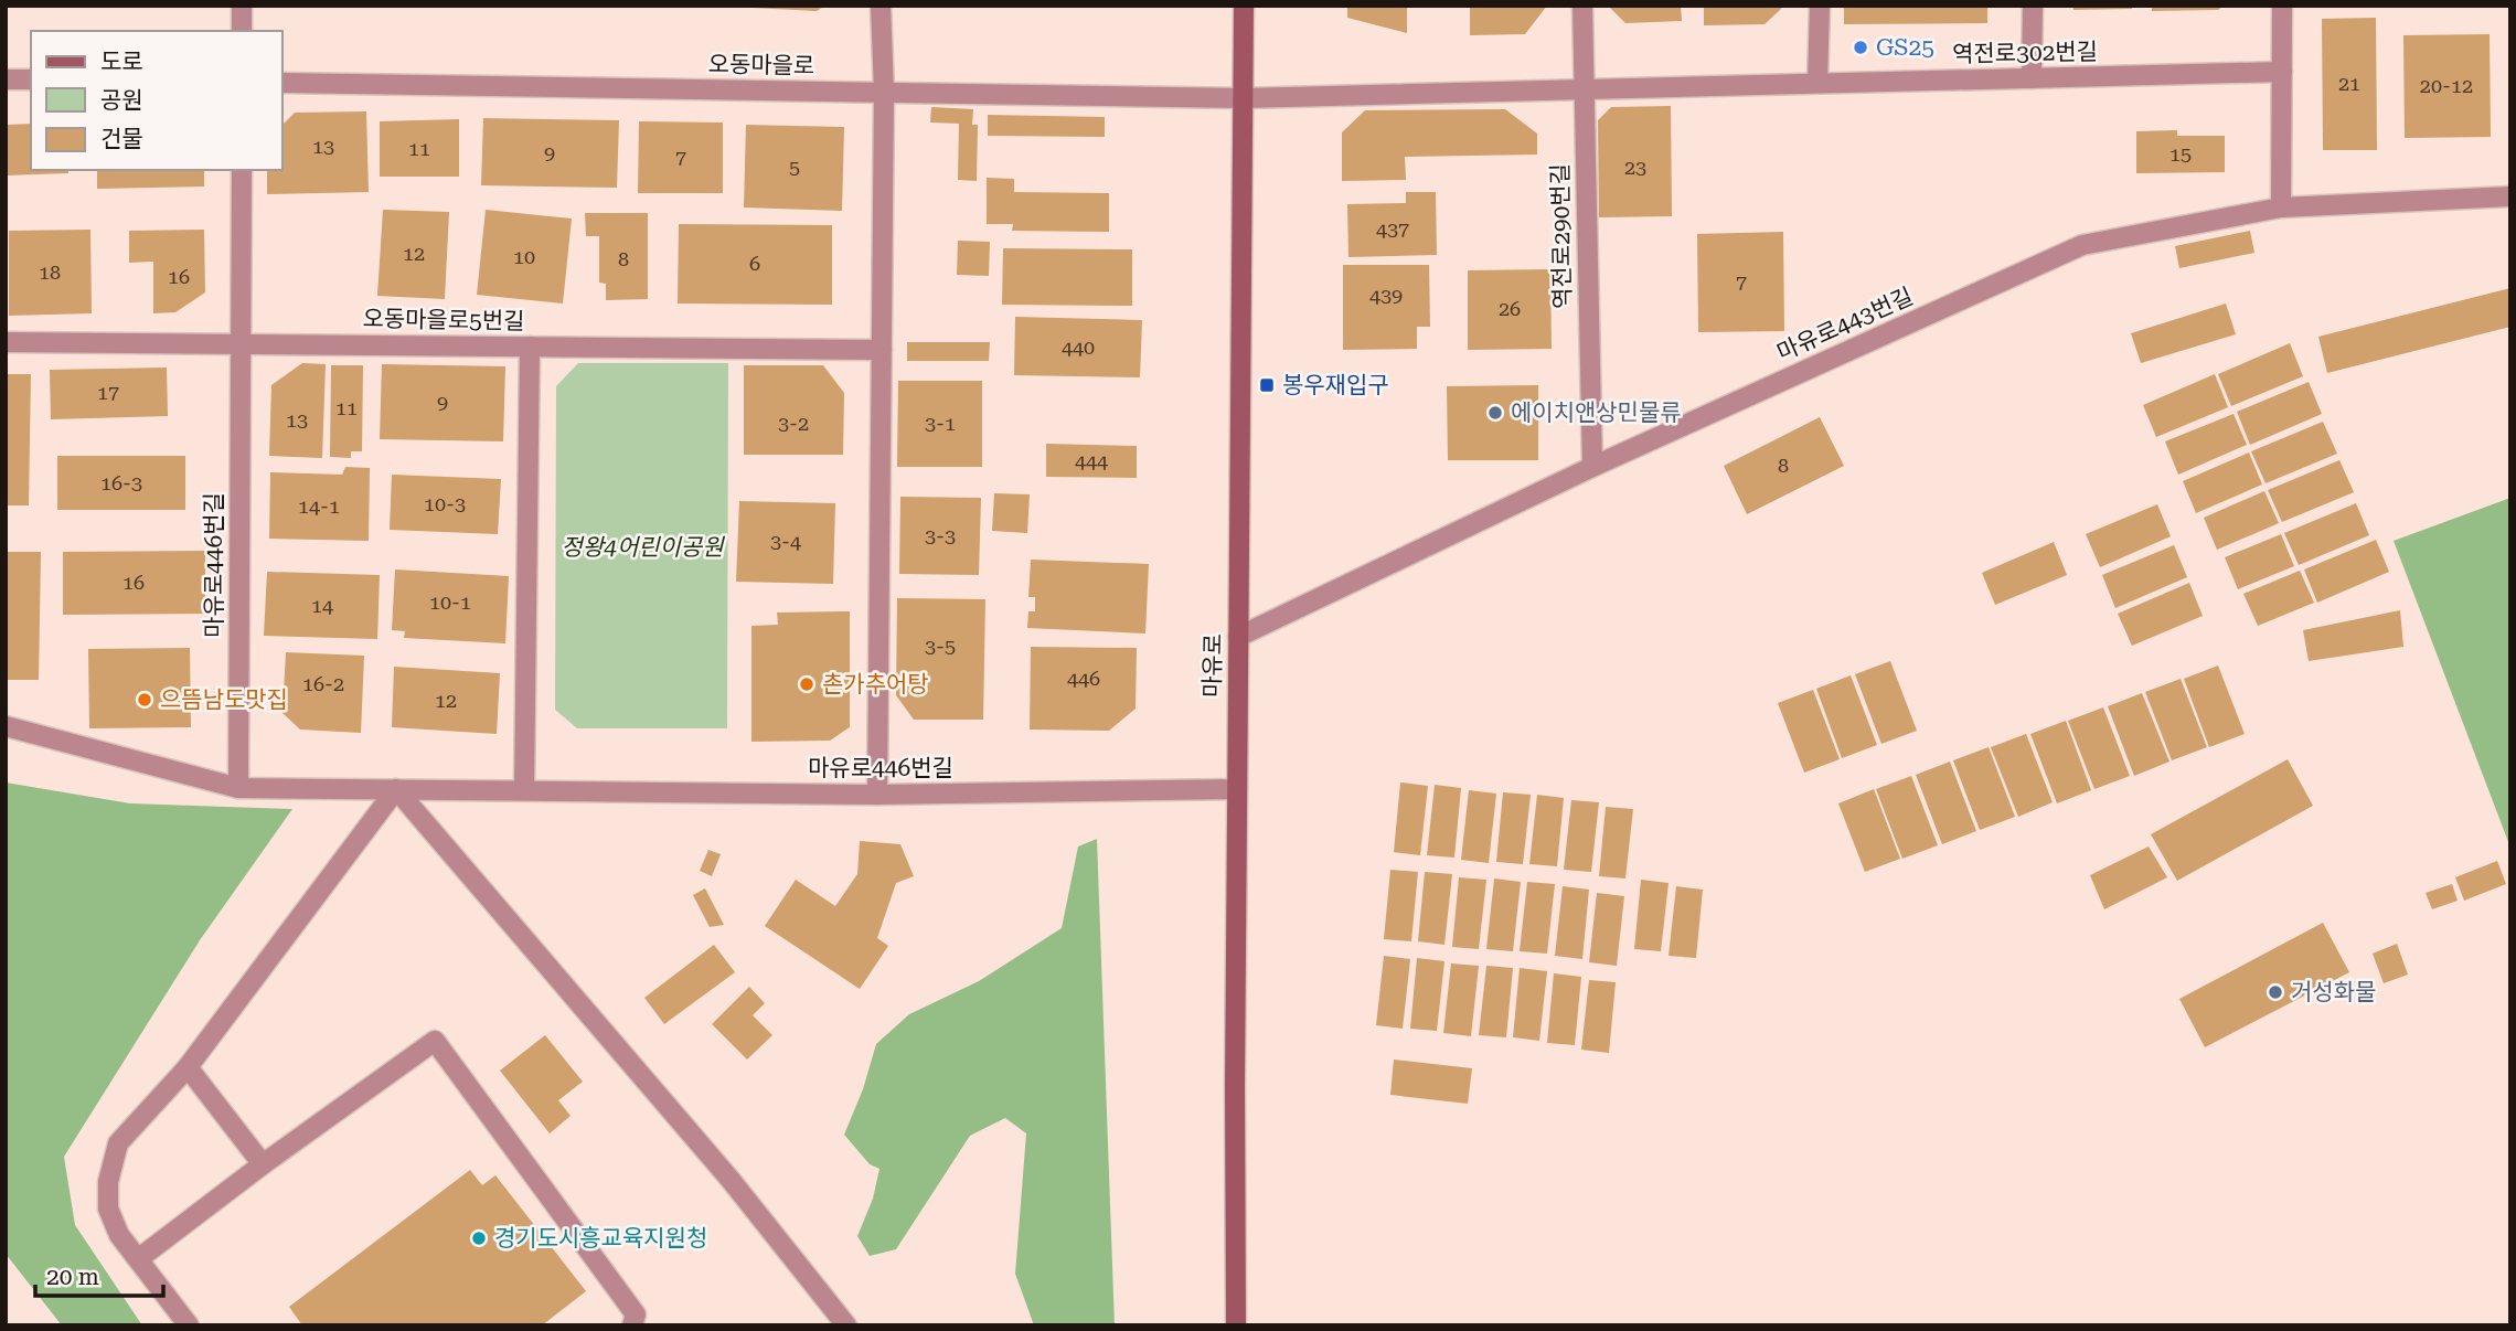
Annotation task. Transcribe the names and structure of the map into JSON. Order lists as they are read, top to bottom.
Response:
{
  "streets": {
    "main road": ["마유로"],
    "street": [
      "역전로302번길",
      "오동마을로",
      "역전로290번길",
      "오동마을로5번길",
      "마유로443번길",
      "마유로446번길"
    ]
  },
  "crossings": [
    ["역전로302번길", "오동마을로"],
    ["역전로302번길", "역전로290번길"],
    ["역전로302번길", "마유로"],
    ["오동마을로", "마유로"],
    ["역전로290번길", "마유로443번길"],
    ["오동마을로5번길", "마유로446번길"],
    ["마유로443번길", "마유로"],
    ["마유로446번길", "마유로"]
  ],
  "parks": ["정왕4어린이공원"],
  "places": {
    "other": [
      "GS25",
      "에이치앤상민물류",
      "촌가추어탕",
      "으뜸남도맛집",
      "거성화물",
      "경기도시흥교육지원청"
    ],
    "transit": ["봉우재입구"]
  },
  "house_numbers": [
    "21",
    "20-12",
    "13",
    "11",
    "9",
    "15",
    "7",
    "5",
    "23",
    "437",
    "12",
    "10",
    "8",
    "6",
    "18",
    "16",
    "7",
    "439",
    "26",
    "440",
    "17",
    "9",
    "11",
    "13",
    "3-2",
    "3-1",
    "444",
    "8",
    "16-3",
    "10-3",
    "14-1",
    "3-3",
    "3-4",
    "16",
    "10-1",
    "14",
    "3-5",
    "446",
    "16-2",
    "12"
  ],
  "legend": ["도로", "공원", "건물"],
  "scale_bar": "20 m"
}
